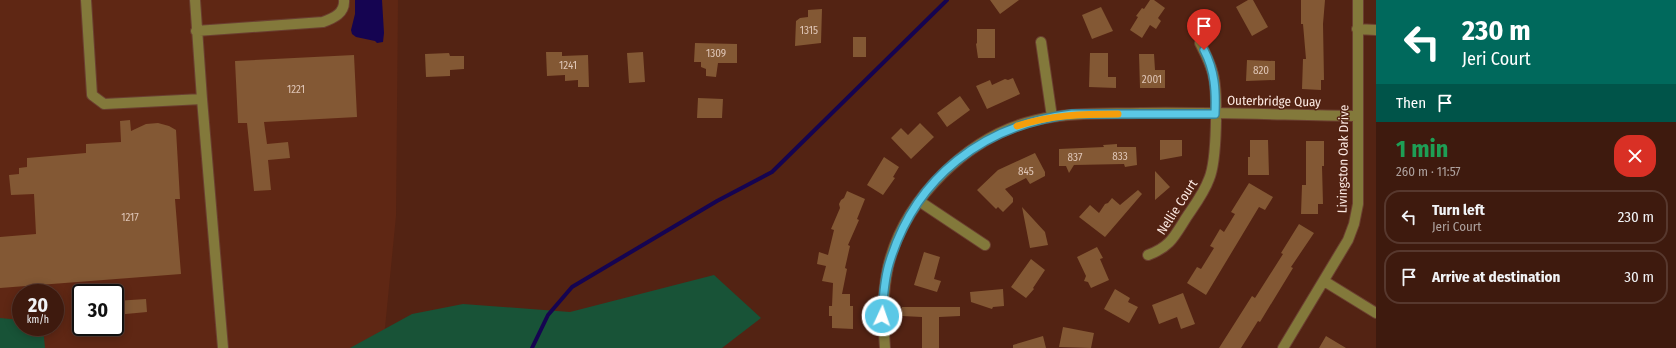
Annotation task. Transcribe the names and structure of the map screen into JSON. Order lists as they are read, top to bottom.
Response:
{
  "streets": {
    "street": ["Outerbridge Quay", "Livingston Oak Drive", "Nellie Court"]
  },
  "crossings": [
    ["Outerbridge Quay", "Livingston Oak Drive"],
    ["Outerbridge Quay", "Nellie Court"]
  ],
  "house_numbers": [
    "1315",
    "1309",
    "1241",
    "820",
    "2001",
    "1221",
    "833",
    "837",
    "845",
    "1217"
  ],
  "page": {
    "turn": ["230 m", "Jeri Court"],
    "then": "Then",
    "heading": ["1 min", "260 m · 11:57"],
    "list": [
      {
        "name": "Turn left",
        "note": "Jeri Court",
        "value": "230 m"
      },
      {
        "name": "Arrive at destination",
        "value": "30 m"
      }
    ],
    "speed": "20 km/h",
    "limit": "30"
  }
}
